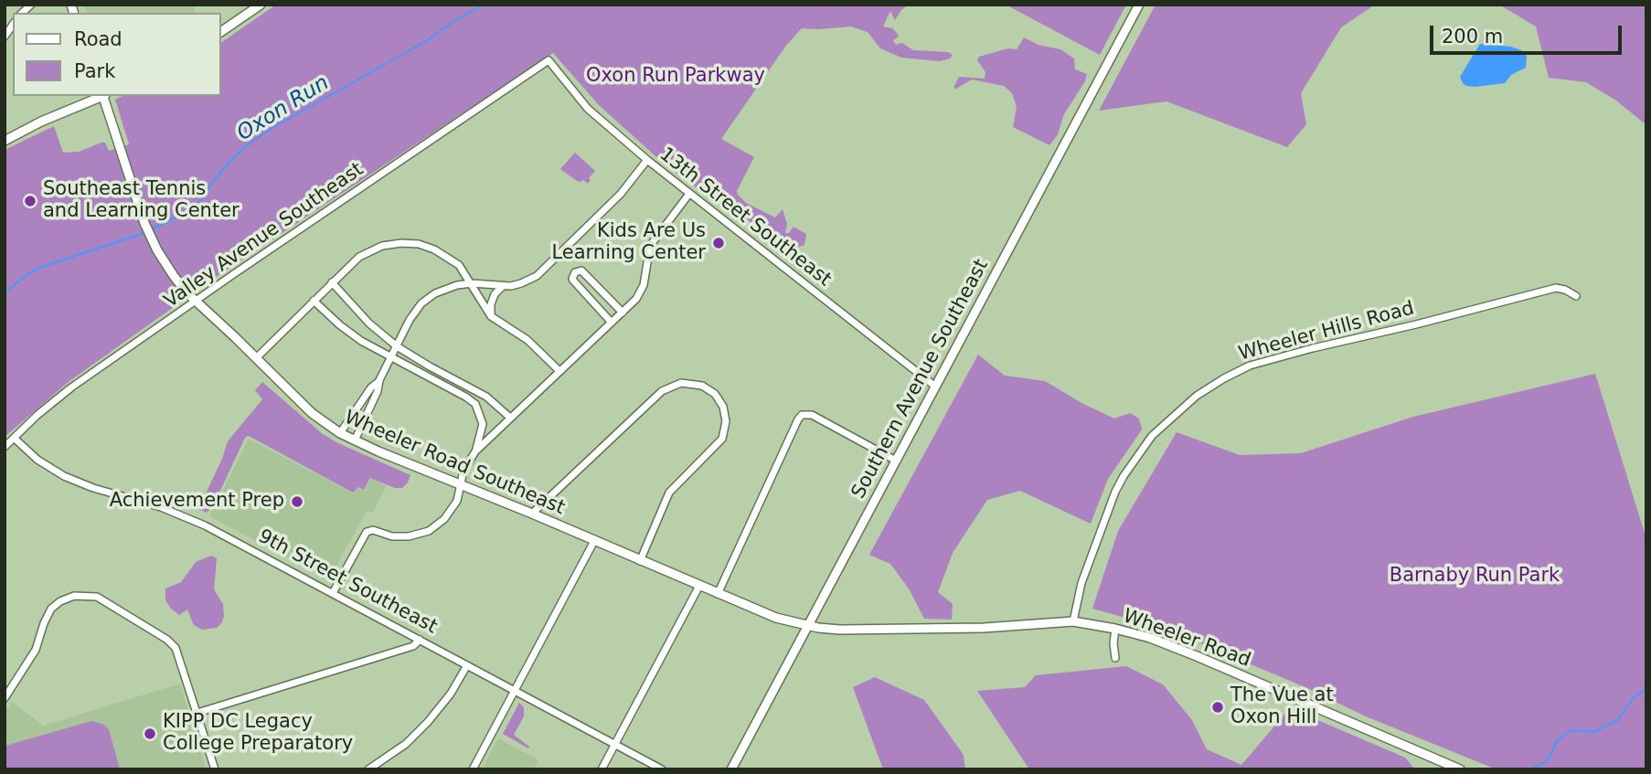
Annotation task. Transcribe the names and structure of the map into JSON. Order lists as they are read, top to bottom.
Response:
{
  "streets": {
    "main road": ["Southern Avenue Southeast", "Wheeler Road Southeast", "Wheeler Road"],
    "street": [
      "13th Street Southeast",
      "Valley Avenue Southeast",
      "Wheeler Hills Road",
      "9th Street Southeast"
    ]
  },
  "crossings": [
    ["13th Street Southeast", "Valley Avenue Southeast"],
    ["13th Street Southeast", "Southern Avenue Southeast"],
    ["Valley Avenue Southeast", "Wheeler Road Southeast"],
    ["Valley Avenue Southeast", "9th Street Southeast"],
    ["Wheeler Hills Road", "Wheeler Road"],
    ["Southern Avenue Southeast", "Wheeler Road Southeast"],
    ["Southern Avenue Southeast", "Wheeler Road"],
    ["Wheeler Road Southeast", "Wheeler Road"]
  ],
  "water": ["Oxon Run"],
  "parks": ["Oxon Run Parkway", "Barnaby Run Park"],
  "places": [
    "Southeast Tennis and Learning Center",
    "Kids Are Us Learning Center",
    "Achievement Prep",
    "The Vue at Oxon Hill",
    "KIPP DC Legacy College Preparatory"
  ],
  "legend": ["Road", "Park"],
  "scale_bar": "200 m"
}
